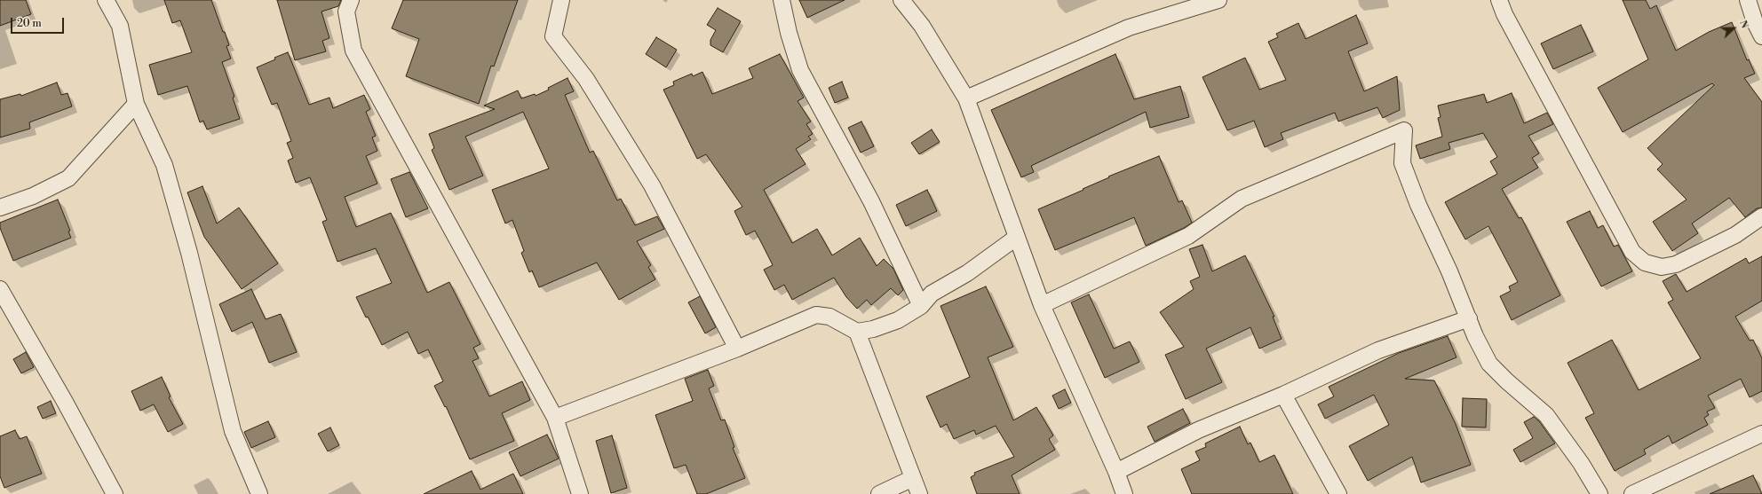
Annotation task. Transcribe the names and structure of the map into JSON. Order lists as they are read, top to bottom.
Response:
{
  "scale_bar": "20 m",
  "north": "right"
}
